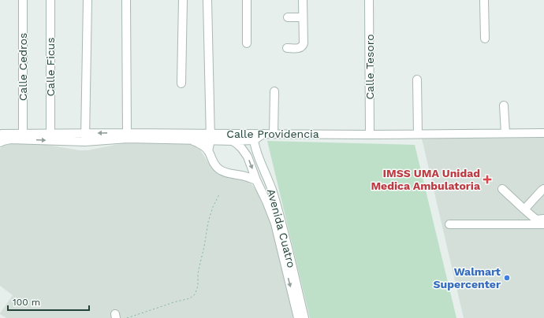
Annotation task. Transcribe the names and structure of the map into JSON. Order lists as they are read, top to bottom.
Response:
{
  "streets": {
    "street": [
      "Calle Cedros",
      "Calle Ficus",
      "Calle Tesoro",
      "Calle Providencia",
      "Avenida Cuatro"
    ]
  },
  "crossings": [
    ["Calle Cedros", "Calle Providencia"],
    ["Calle Ficus", "Calle Providencia"],
    ["Calle Tesoro", "Calle Providencia"],
    ["Calle Providencia", "Avenida Cuatro"]
  ],
  "places": {
    "health": ["IMSS UMA Unidad Medica Ambulatoria"],
    "other": ["Walmart Supercenter"]
  },
  "scale_bar": "100 m"
}
